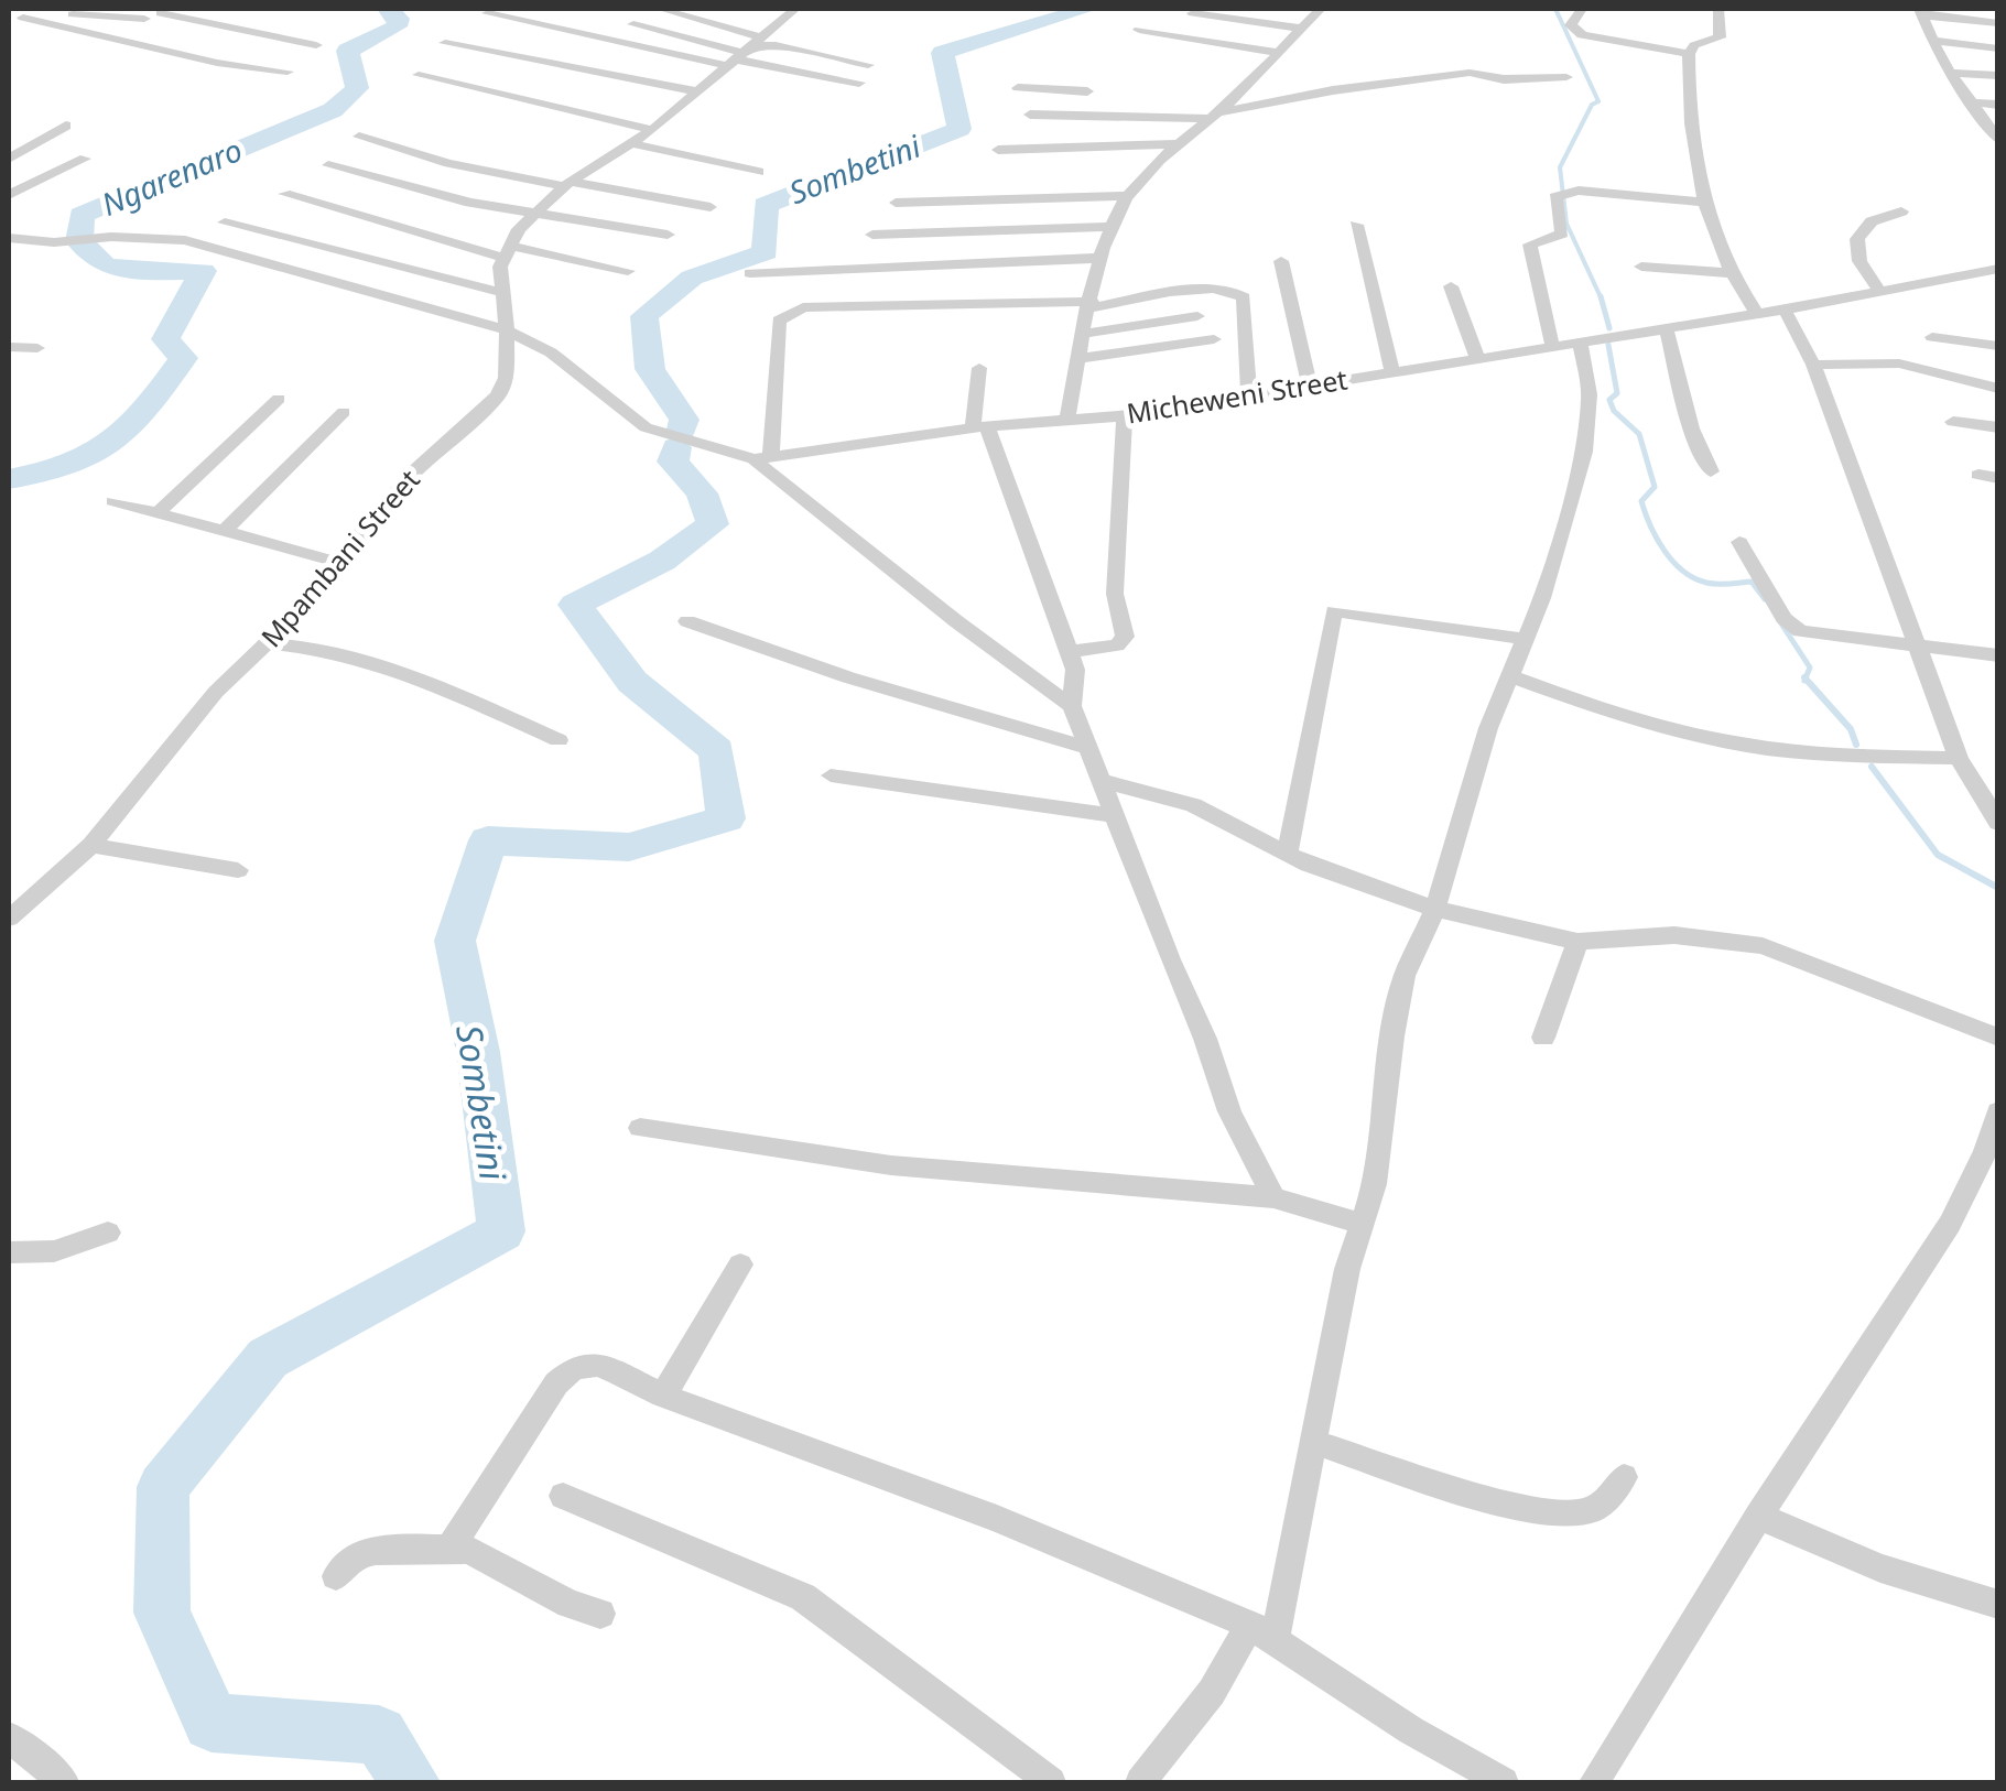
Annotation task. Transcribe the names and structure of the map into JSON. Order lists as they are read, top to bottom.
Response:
{
  "streets": {
    "street": ["Micheweni Street", "Mpambani Street"]
  },
  "crossings": [
    ["Micheweni Street", "Mpambani Street"]
  ],
  "water": ["Sombetini", "Ngarenaro"]
}
